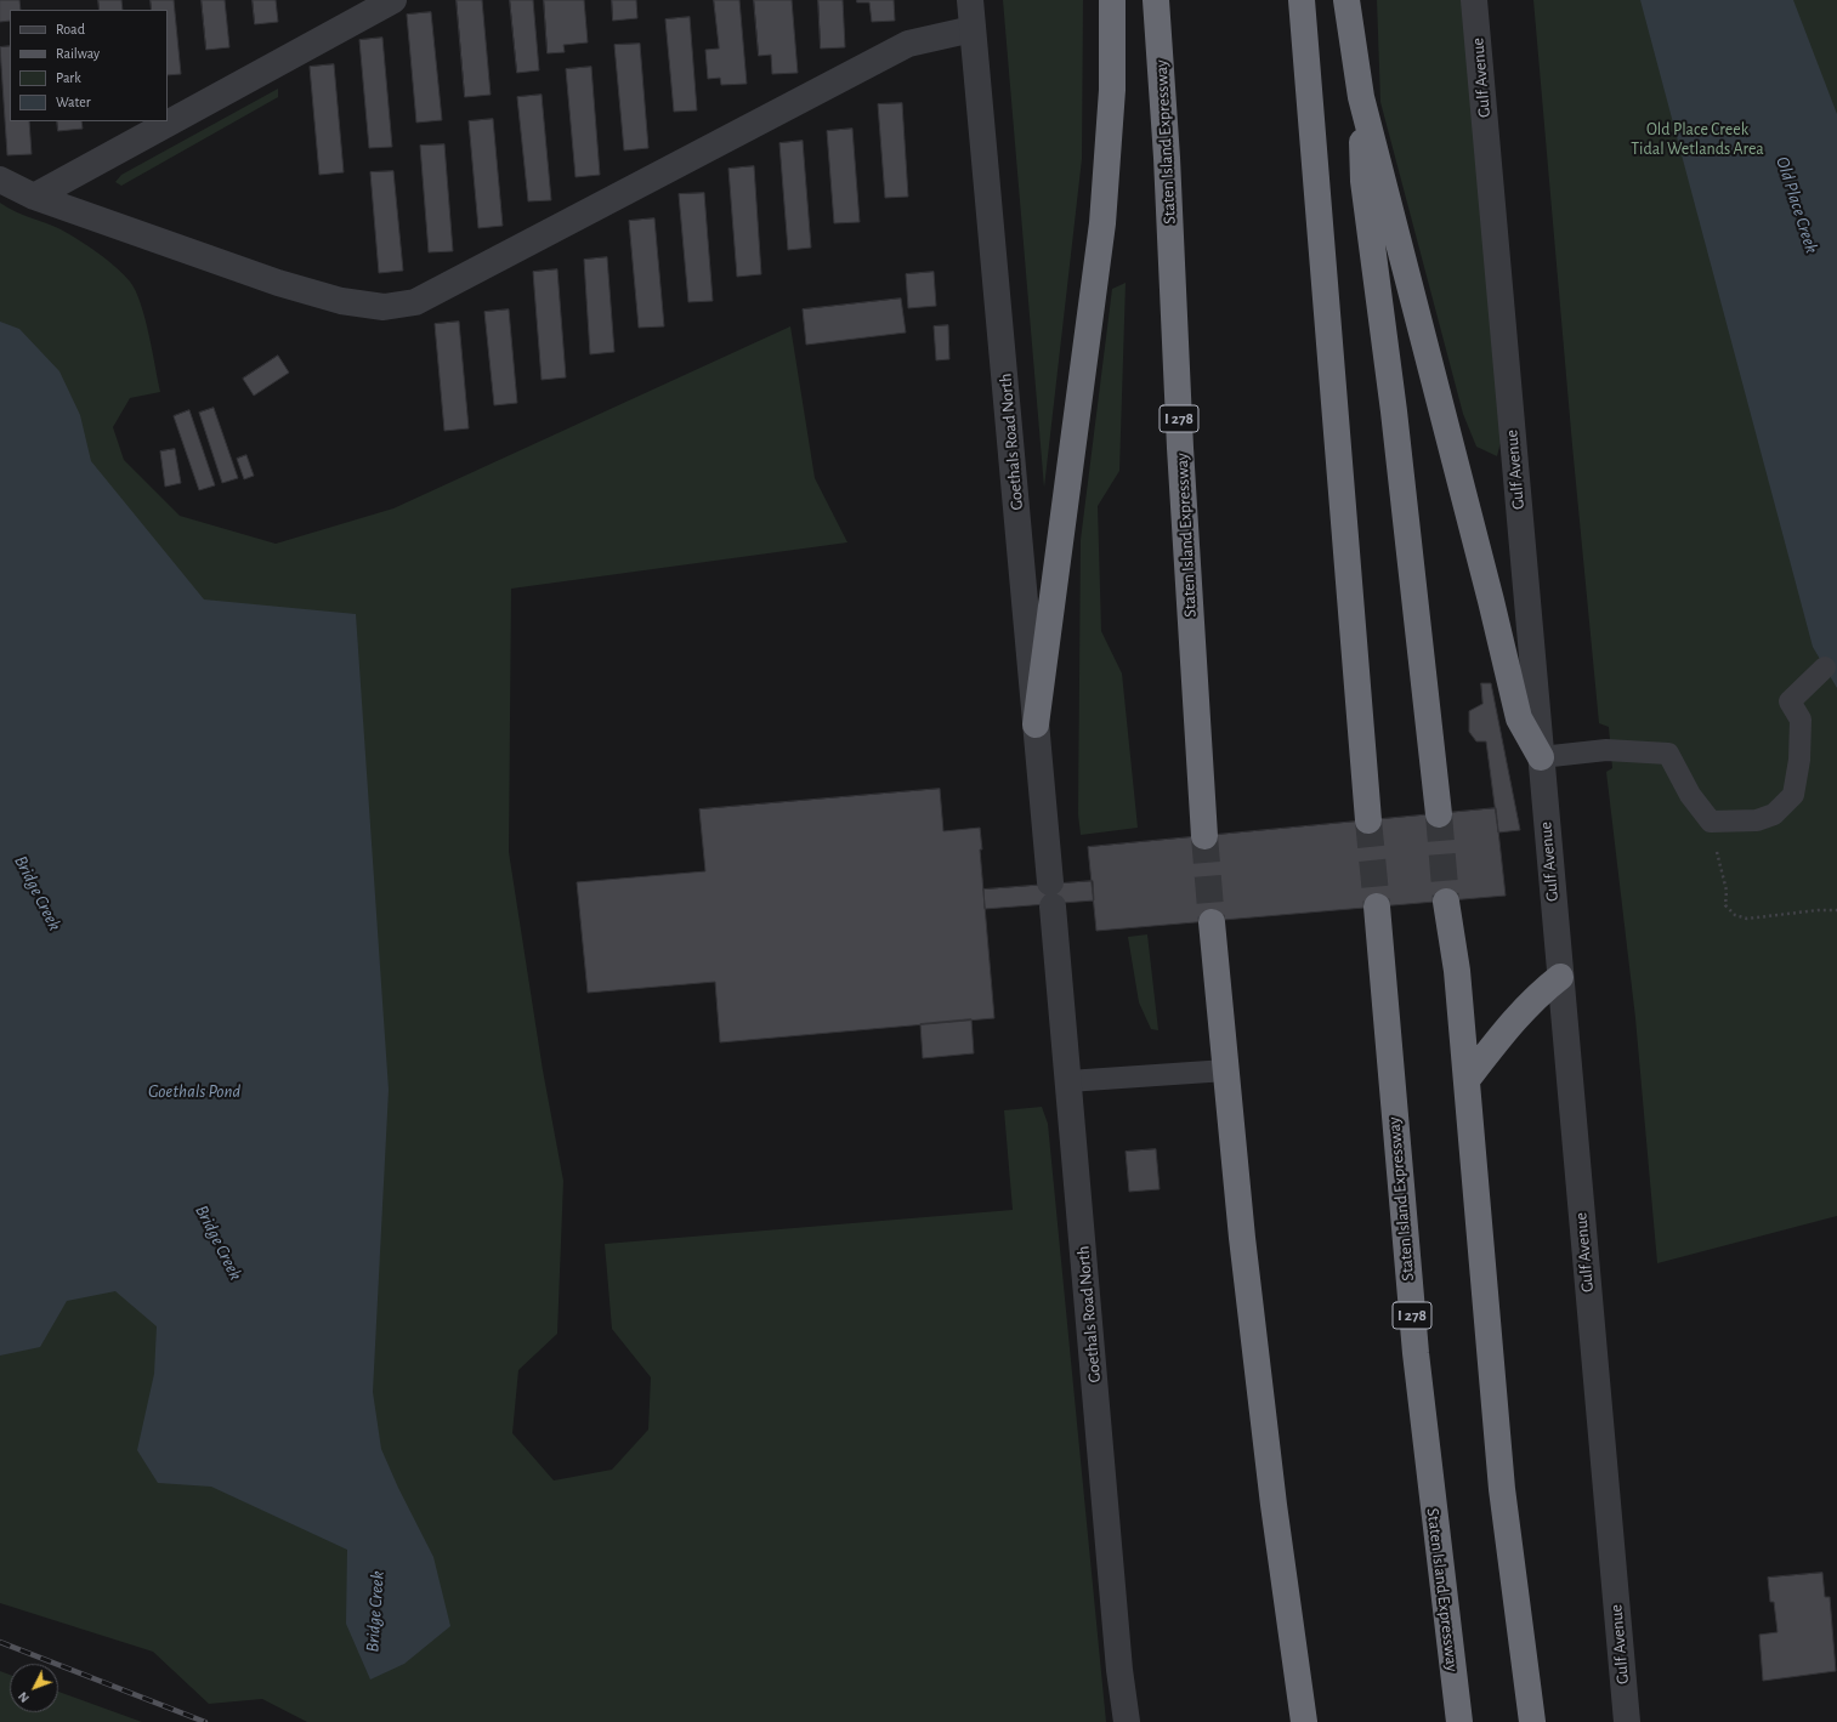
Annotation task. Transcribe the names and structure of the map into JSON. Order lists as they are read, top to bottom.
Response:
{
  "streets": {
    "highway": ["Staten Island Expressway", "I 278"],
    "street": ["Gulf Avenue", "Goethals Road North"]
  },
  "water": ["Old Place Creek", "Bridge Creek", "Goethals Pond"],
  "parks": ["Old Place Creek Tidal Wetlands Area"],
  "legend": [
    "Road",
    "Railway",
    "Park",
    "Water"
  ],
  "north": "bottom left"
}
